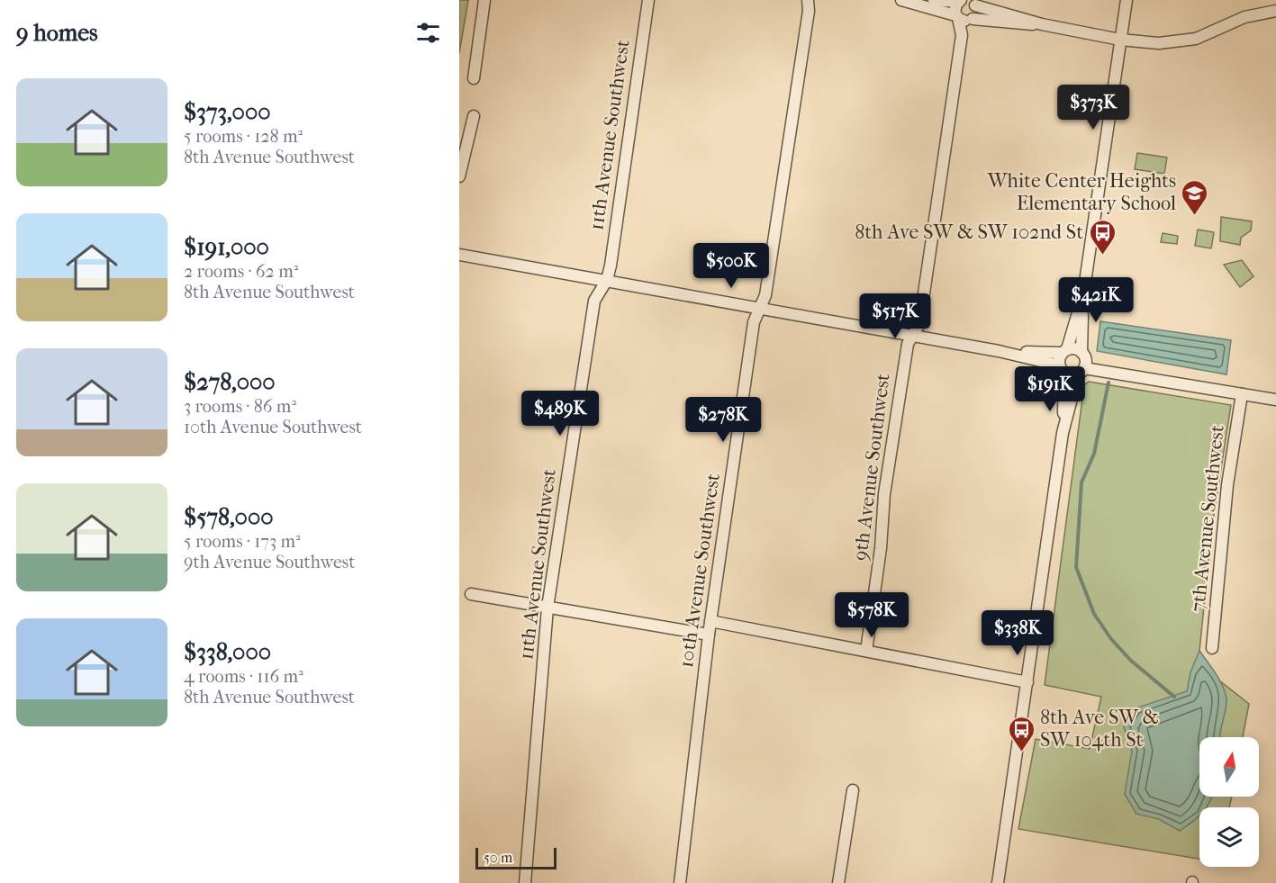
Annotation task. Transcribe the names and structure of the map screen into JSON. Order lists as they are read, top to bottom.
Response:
{
  "streets": {
    "street": [
      "11th Avenue Southwest",
      "9th Avenue Southwest",
      "7th Avenue Southwest",
      "10th Avenue Southwest"
    ]
  },
  "places": {
    "school or university": ["White Center Heights Elementary School"],
    "bus stop": ["8th Ave SW & SW 102nd St", "8th Ave SW & SW 104th St"]
  },
  "scale_bar": "50 m",
  "north": "top",
  "page": {
    "heading": "9 homes",
    "list": [
      {
        "name": "$373,000",
        "note": "5 rooms · 128 m² · 8th Avenue Southwest"
      },
      {
        "name": "$191,000",
        "note": "2 rooms · 62 m² · 8th Avenue Southwest"
      },
      {
        "name": "$278,000",
        "note": "3 rooms · 86 m² · 10th Avenue Southwest"
      },
      {
        "name": "$578,000",
        "note": "5 rooms · 173 m² · 9th Avenue Southwest"
      },
      {
        "name": "$338,000",
        "note": "4 rooms · 116 m² · 8th Avenue Southwest"
      }
    ],
    "price": [
      "$373K",
      "$500K",
      "$421K",
      "$517K",
      "$191K",
      "$489K",
      "$278K",
      "$578K",
      "$338K"
    ],
    "scale": "50 m"
  }
}
